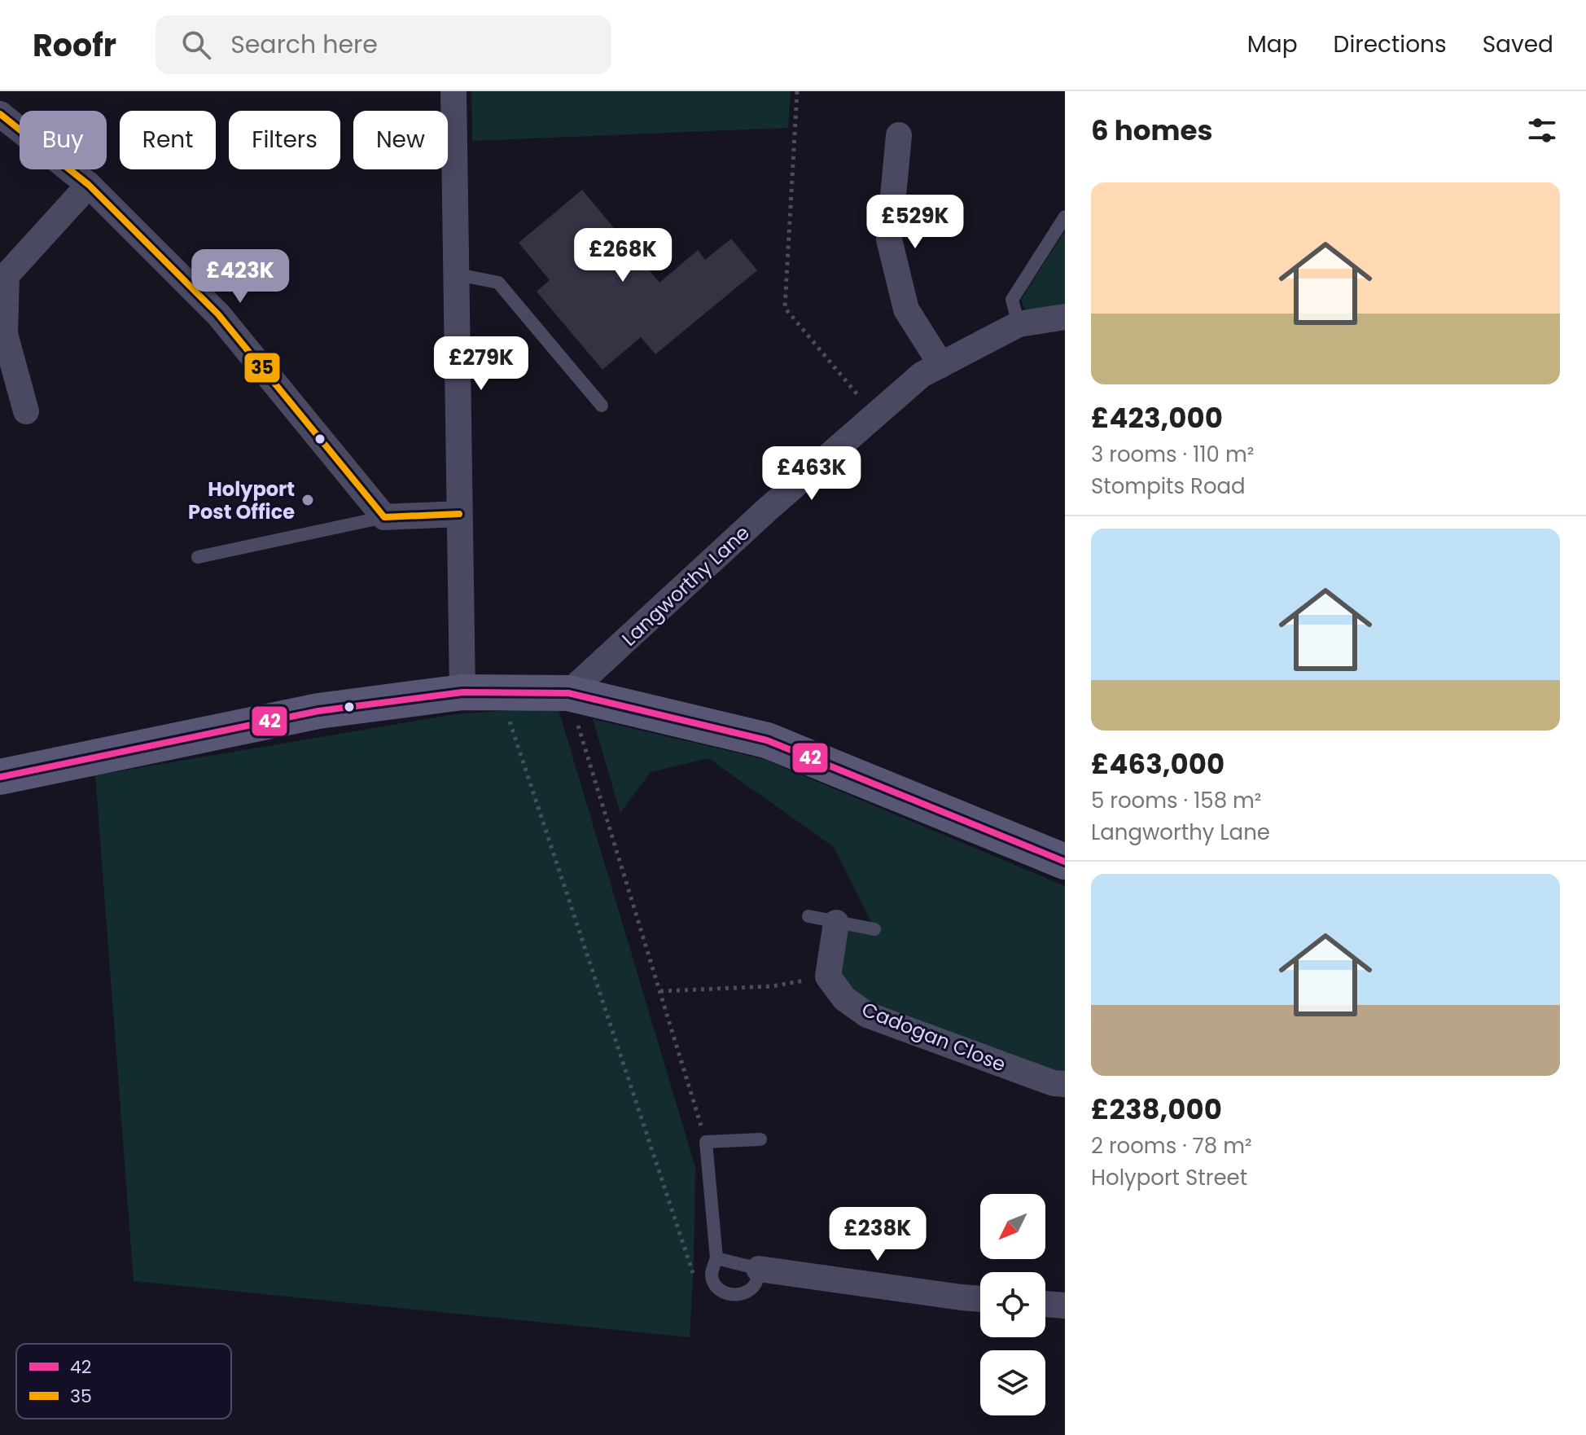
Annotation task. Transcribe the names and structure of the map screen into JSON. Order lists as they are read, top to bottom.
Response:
{
  "streets": {
    "street": ["Langworthy Lane", "Cadogan Close"]
  },
  "places": ["Holyport Post Office"],
  "lines": ["transit line 35", "transit line 42"],
  "legend": ["42", "35"],
  "north": "bottom left",
  "page": {
    "header": "Roofr",
    "search": "Search here",
    "nav": ["Map", "Directions", "Saved"],
    "heading": "6 homes",
    "chip": [
      "Buy",
      "Rent",
      "Filters",
      "New"
    ],
    "list": [
      {
        "name": "£423,000",
        "note": "3 rooms · 110 m² · Stompits Road"
      },
      {
        "name": "£463,000",
        "note": "5 rooms · 158 m² · Langworthy Lane"
      },
      {
        "name": "£238,000",
        "note": "2 rooms · 78 m² · Holyport Street"
      }
    ],
    "price": [
      "£529K",
      "£268K",
      "£423K",
      "£279K",
      "£463K",
      "£238K"
    ]
  }
}
